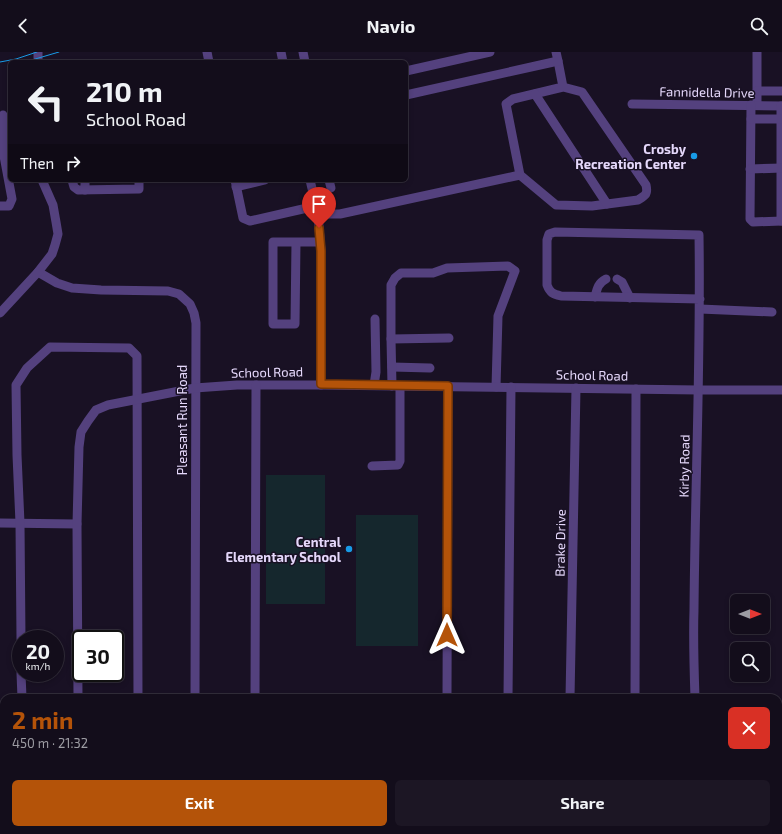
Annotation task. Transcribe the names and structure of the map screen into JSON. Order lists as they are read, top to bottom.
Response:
{
  "streets": {
    "street": [
      "Fannidella Drive",
      "School Road",
      "Pleasant Run Road",
      "Kirby Road",
      "Brake Drive"
    ]
  },
  "crossings": [
    ["School Road", "Pleasant Run Road"],
    ["School Road", "Kirby Road"],
    ["School Road", "Brake Drive"]
  ],
  "places": ["Crosby Recreation Center", "Central Elementary School"],
  "north": "right",
  "page": {
    "header": "Navio",
    "turn": ["210 m", "School Road"],
    "then": "Then",
    "speed": "20 km/h",
    "limit": "30",
    "heading": ["2 min", "450 m · 21:32"],
    "buttons": ["Exit", "Share"]
  }
}
